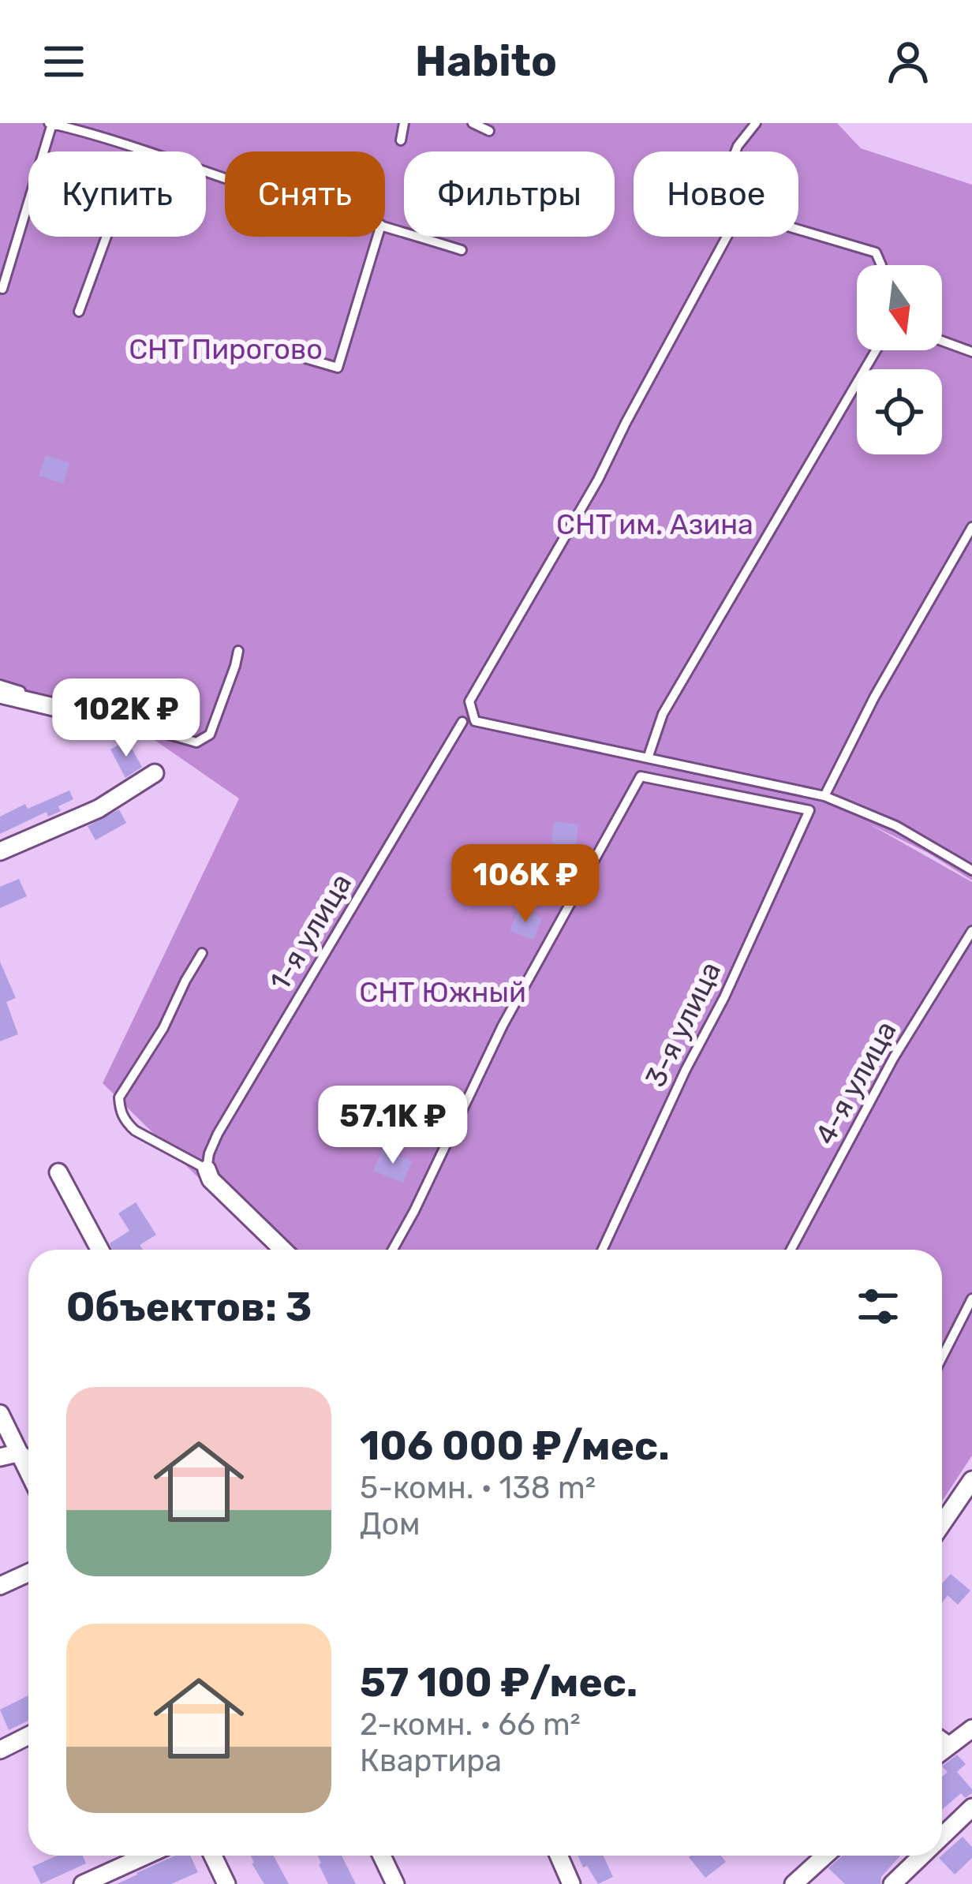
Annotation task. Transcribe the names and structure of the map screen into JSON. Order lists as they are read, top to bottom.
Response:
{
  "streets": {
    "lane": ["1-я улица", "3-я улица", "4-я улица"]
  },
  "parks": ["СНТ Пирогово", "СНТ им. Азина", "СНТ Южный"],
  "north": "bottom",
  "page": {
    "header": "Habito",
    "chip": [
      "Купить",
      "Снять",
      "Фильтры",
      "Новое"
    ],
    "price": ["102K ₽", "106K ₽", "57.1K ₽"],
    "heading": "Объектов: 3",
    "list": [
      {
        "name": "106 000 ₽/мес.",
        "note": "5-комн. · 138 m² · Дом"
      },
      {
        "name": "57 100 ₽/мес.",
        "note": "2-комн. · 66 m² · Квартира"
      }
    ]
  }
}
